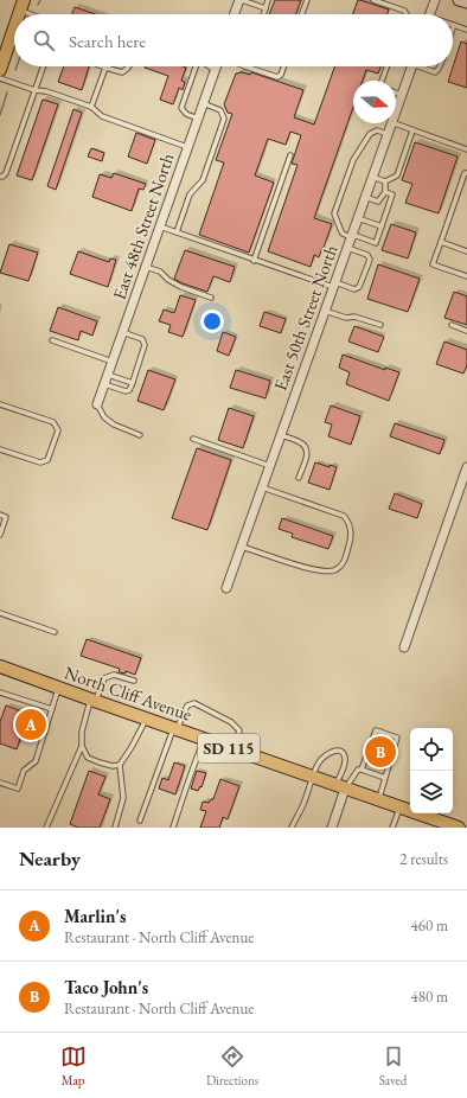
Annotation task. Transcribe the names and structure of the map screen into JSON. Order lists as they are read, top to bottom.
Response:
{
  "streets": {
    "main road": ["North Cliff Avenue", "SD 115"],
    "street": ["East 48th Street North", "East 50th Street North"]
  },
  "north": "right",
  "page": {
    "search": "Search here",
    "pins": ["A", "B"],
    "heading": ["Nearby", "2 results"],
    "list": [
      {
        "mark": "A",
        "name": "Marlin's",
        "note": "Restaurant · North Cliff Avenue",
        "value": "460 m"
      },
      {
        "mark": "B",
        "name": "Taco John's",
        "note": "Restaurant · North Cliff Avenue",
        "value": "480 m"
      }
    ],
    "nav": ["Map", "Directions", "Saved"]
  }
}
